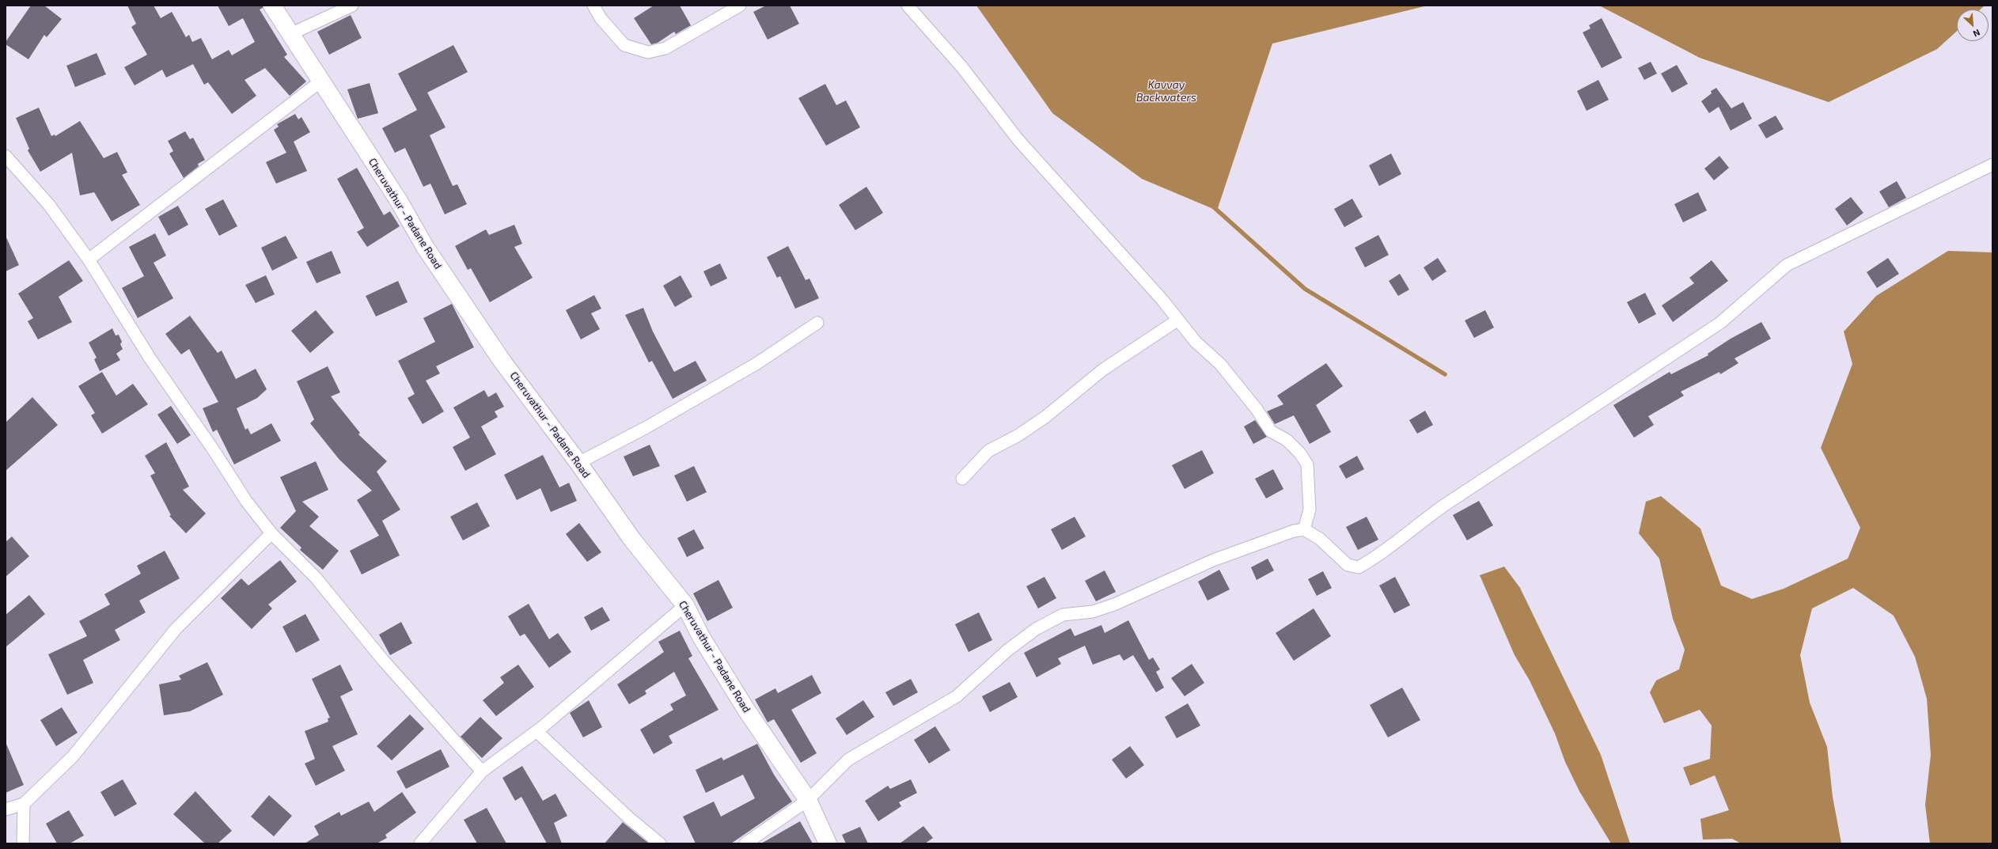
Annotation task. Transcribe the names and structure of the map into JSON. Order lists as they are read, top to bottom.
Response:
{
  "streets": {
    "main road": ["Cheruvathur - Padane Road"]
  },
  "water": ["Kavvay Backwaters"],
  "north": "bottom right"
}
